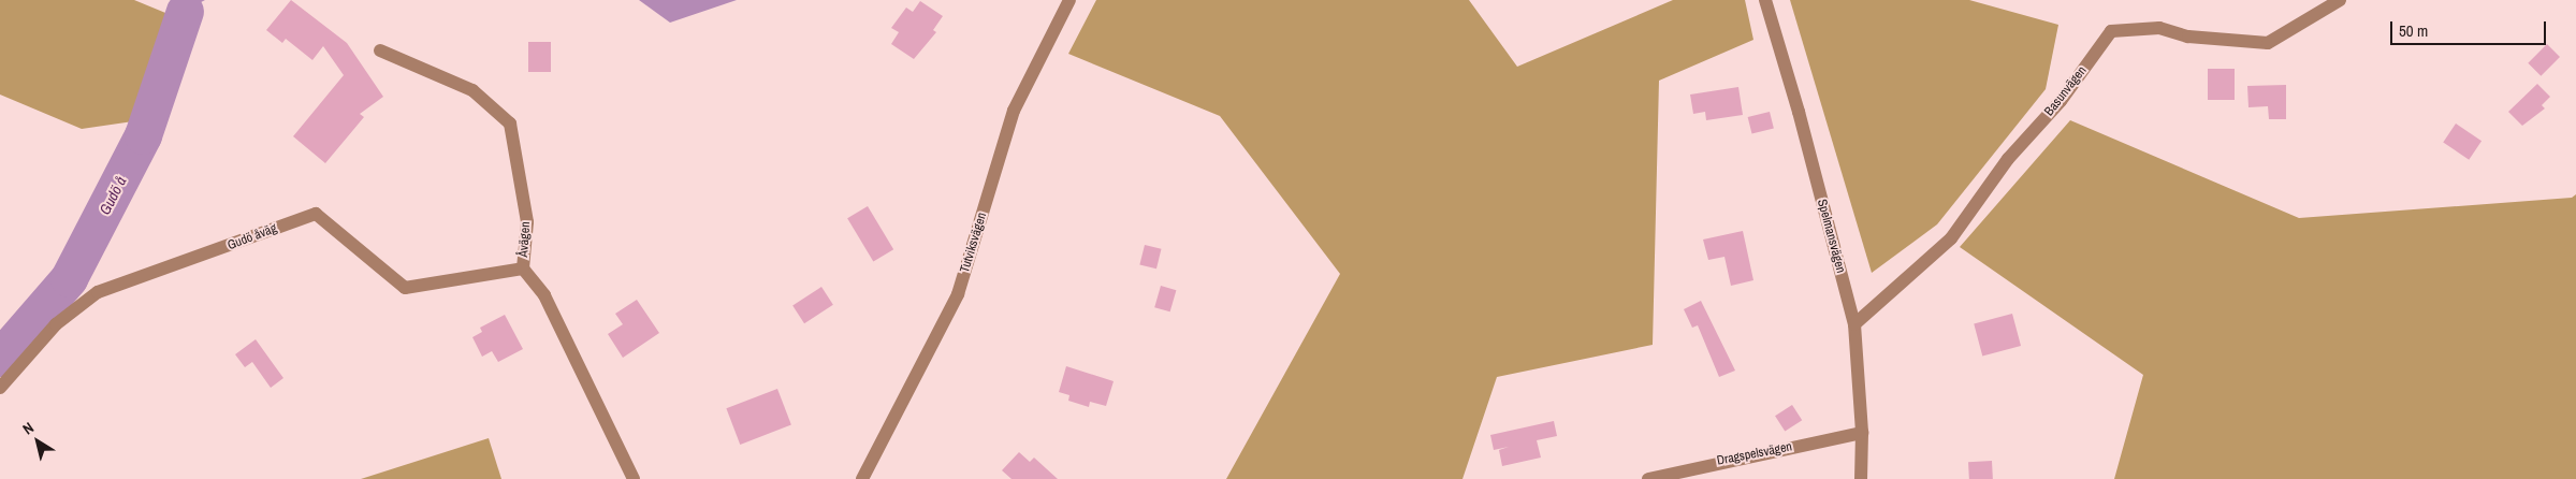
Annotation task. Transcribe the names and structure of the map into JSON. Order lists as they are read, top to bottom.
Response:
{
  "streets": {
    "street": [
      "Basunvägen",
      "Spelmansvägen",
      "Gudö åväg",
      "Åvägen",
      "Tutviksvägen",
      "Dragspelsvägen"
    ]
  },
  "crossings": [
    ["Basunvägen", "Spelmansvägen"],
    ["Spelmansvägen", "Dragspelsvägen"],
    ["Gudö åväg", "Åvägen"]
  ],
  "water": ["Gudö å"],
  "scale_bar": "50 m",
  "north": "top left"
}
